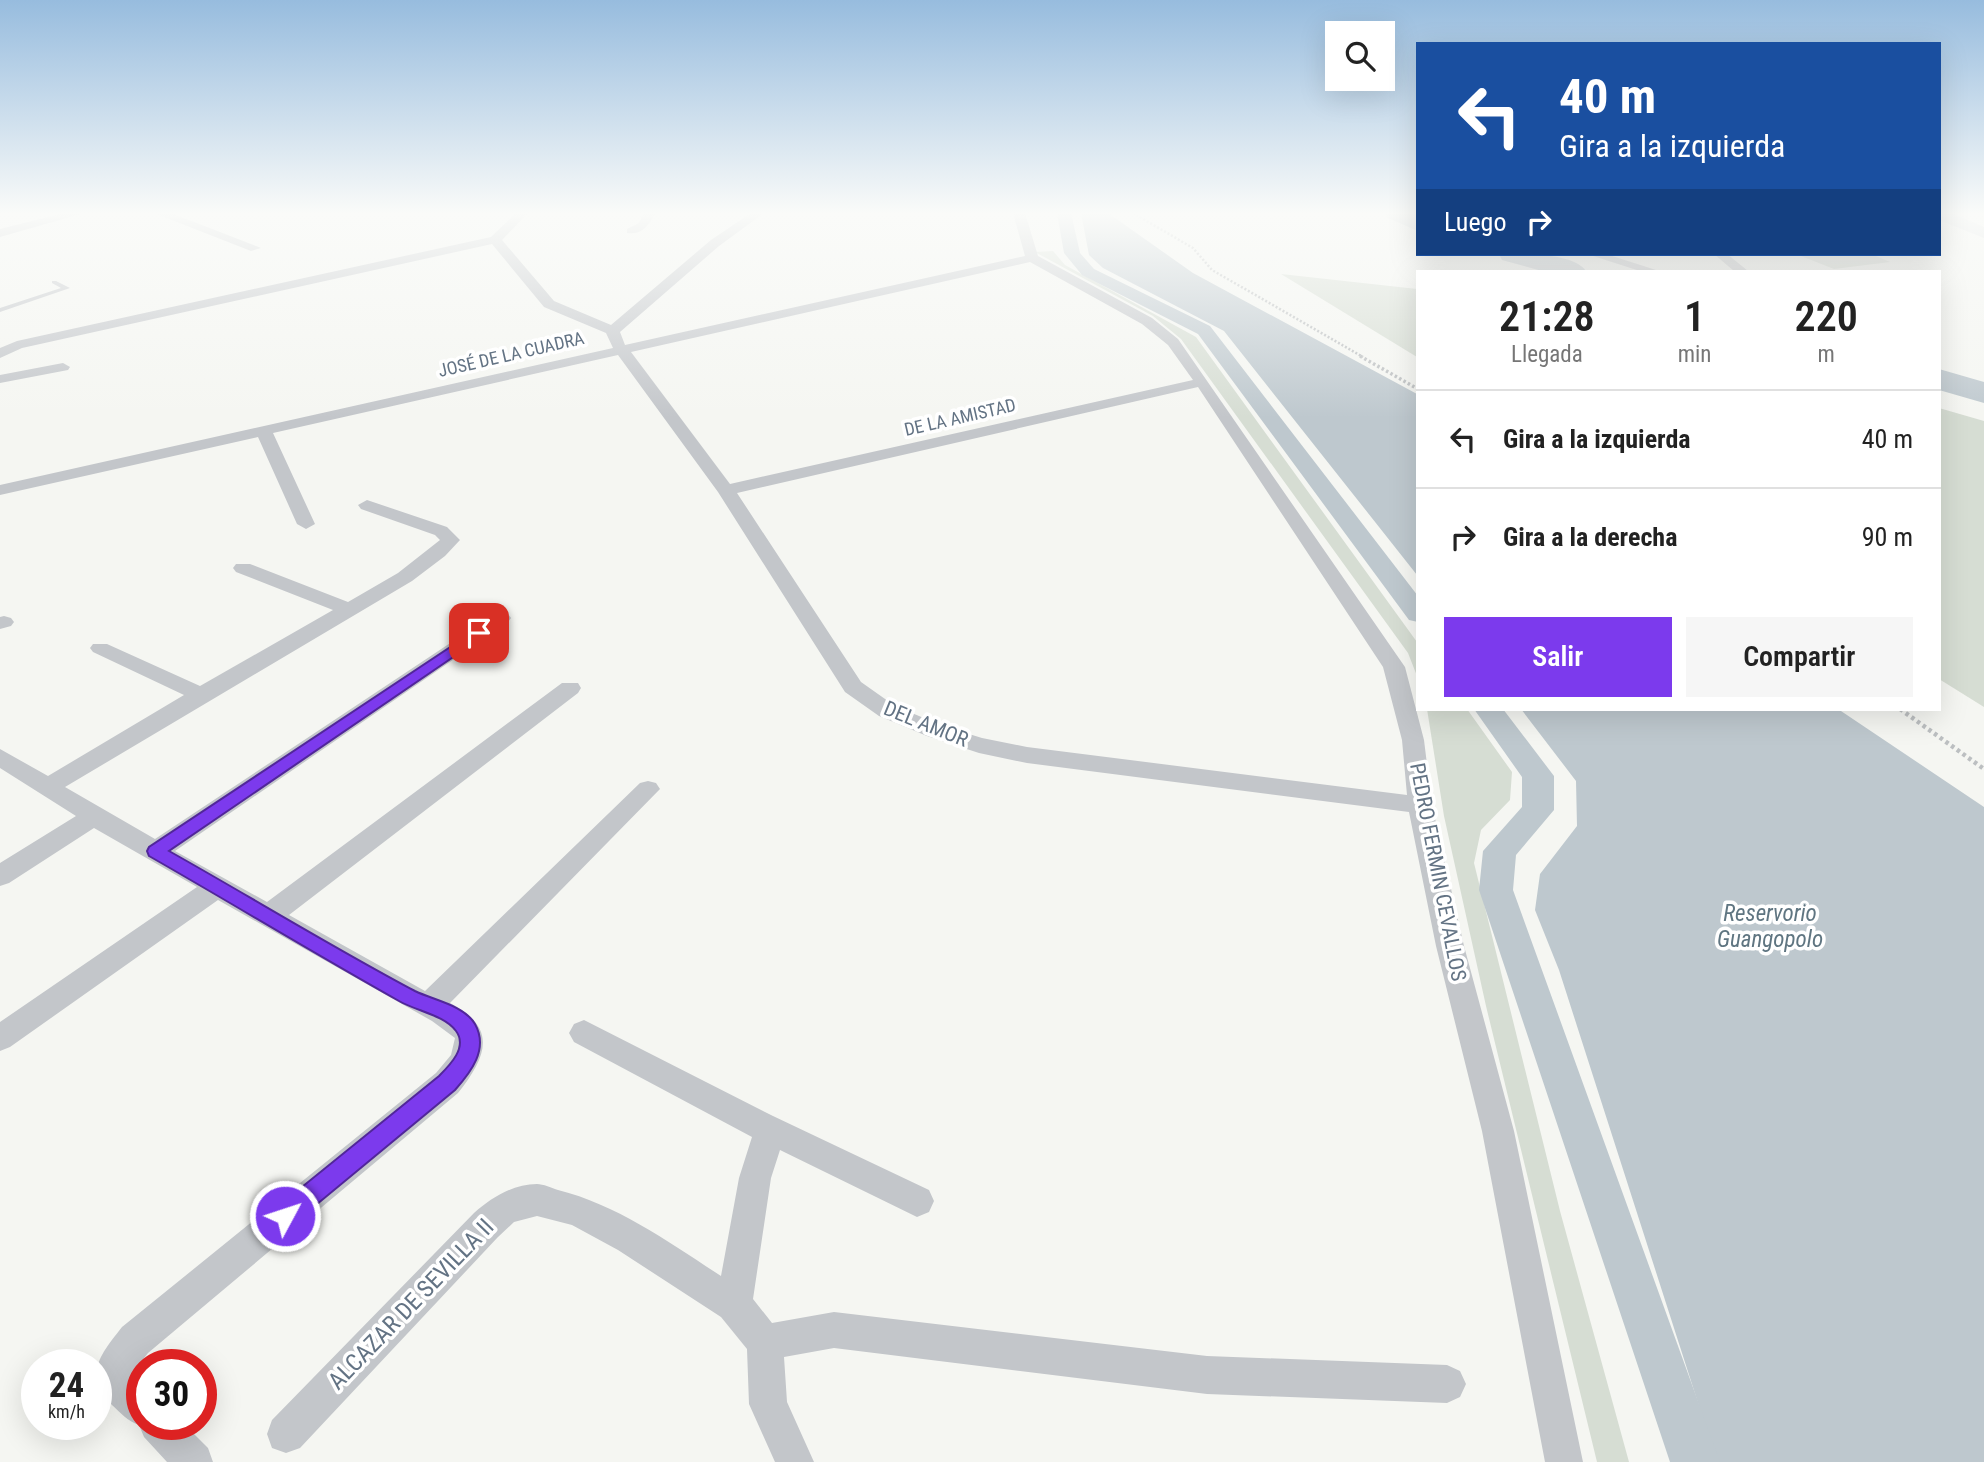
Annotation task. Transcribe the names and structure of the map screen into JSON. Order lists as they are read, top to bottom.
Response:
{
  "streets": {
    "street": [
      "JOSÉ DE LA CUADRA",
      "DE LA AMISTAD",
      "DEL AMOR",
      "PEDRO FERMIN CEVALLOS",
      "ALCAZAR DE SEVILLA II"
    ]
  },
  "crossings": [
    ["JOSÉ DE LA CUADRA", "DEL AMOR"],
    ["DE LA AMISTAD", "DEL AMOR"],
    ["DE LA AMISTAD", "PEDRO FERMIN CEVALLOS"],
    ["DEL AMOR", "PEDRO FERMIN CEVALLOS"]
  ],
  "water": ["Reservorio Guangopolo"],
  "page": {
    "turn": ["40 m", "Gira a la izquierda"],
    "then": "Luego",
    "eta": [
      "21:28",
      "Llegada",
      "1",
      "min",
      "220",
      "m"
    ],
    "list": [
      {
        "name": "Gira a la izquierda",
        "value": "40 m"
      },
      {
        "name": "Gira a la derecha",
        "value": "90 m"
      }
    ],
    "buttons": ["Salir", "Compartir"],
    "speed": "24 km/h",
    "limit": "30"
  }
}
